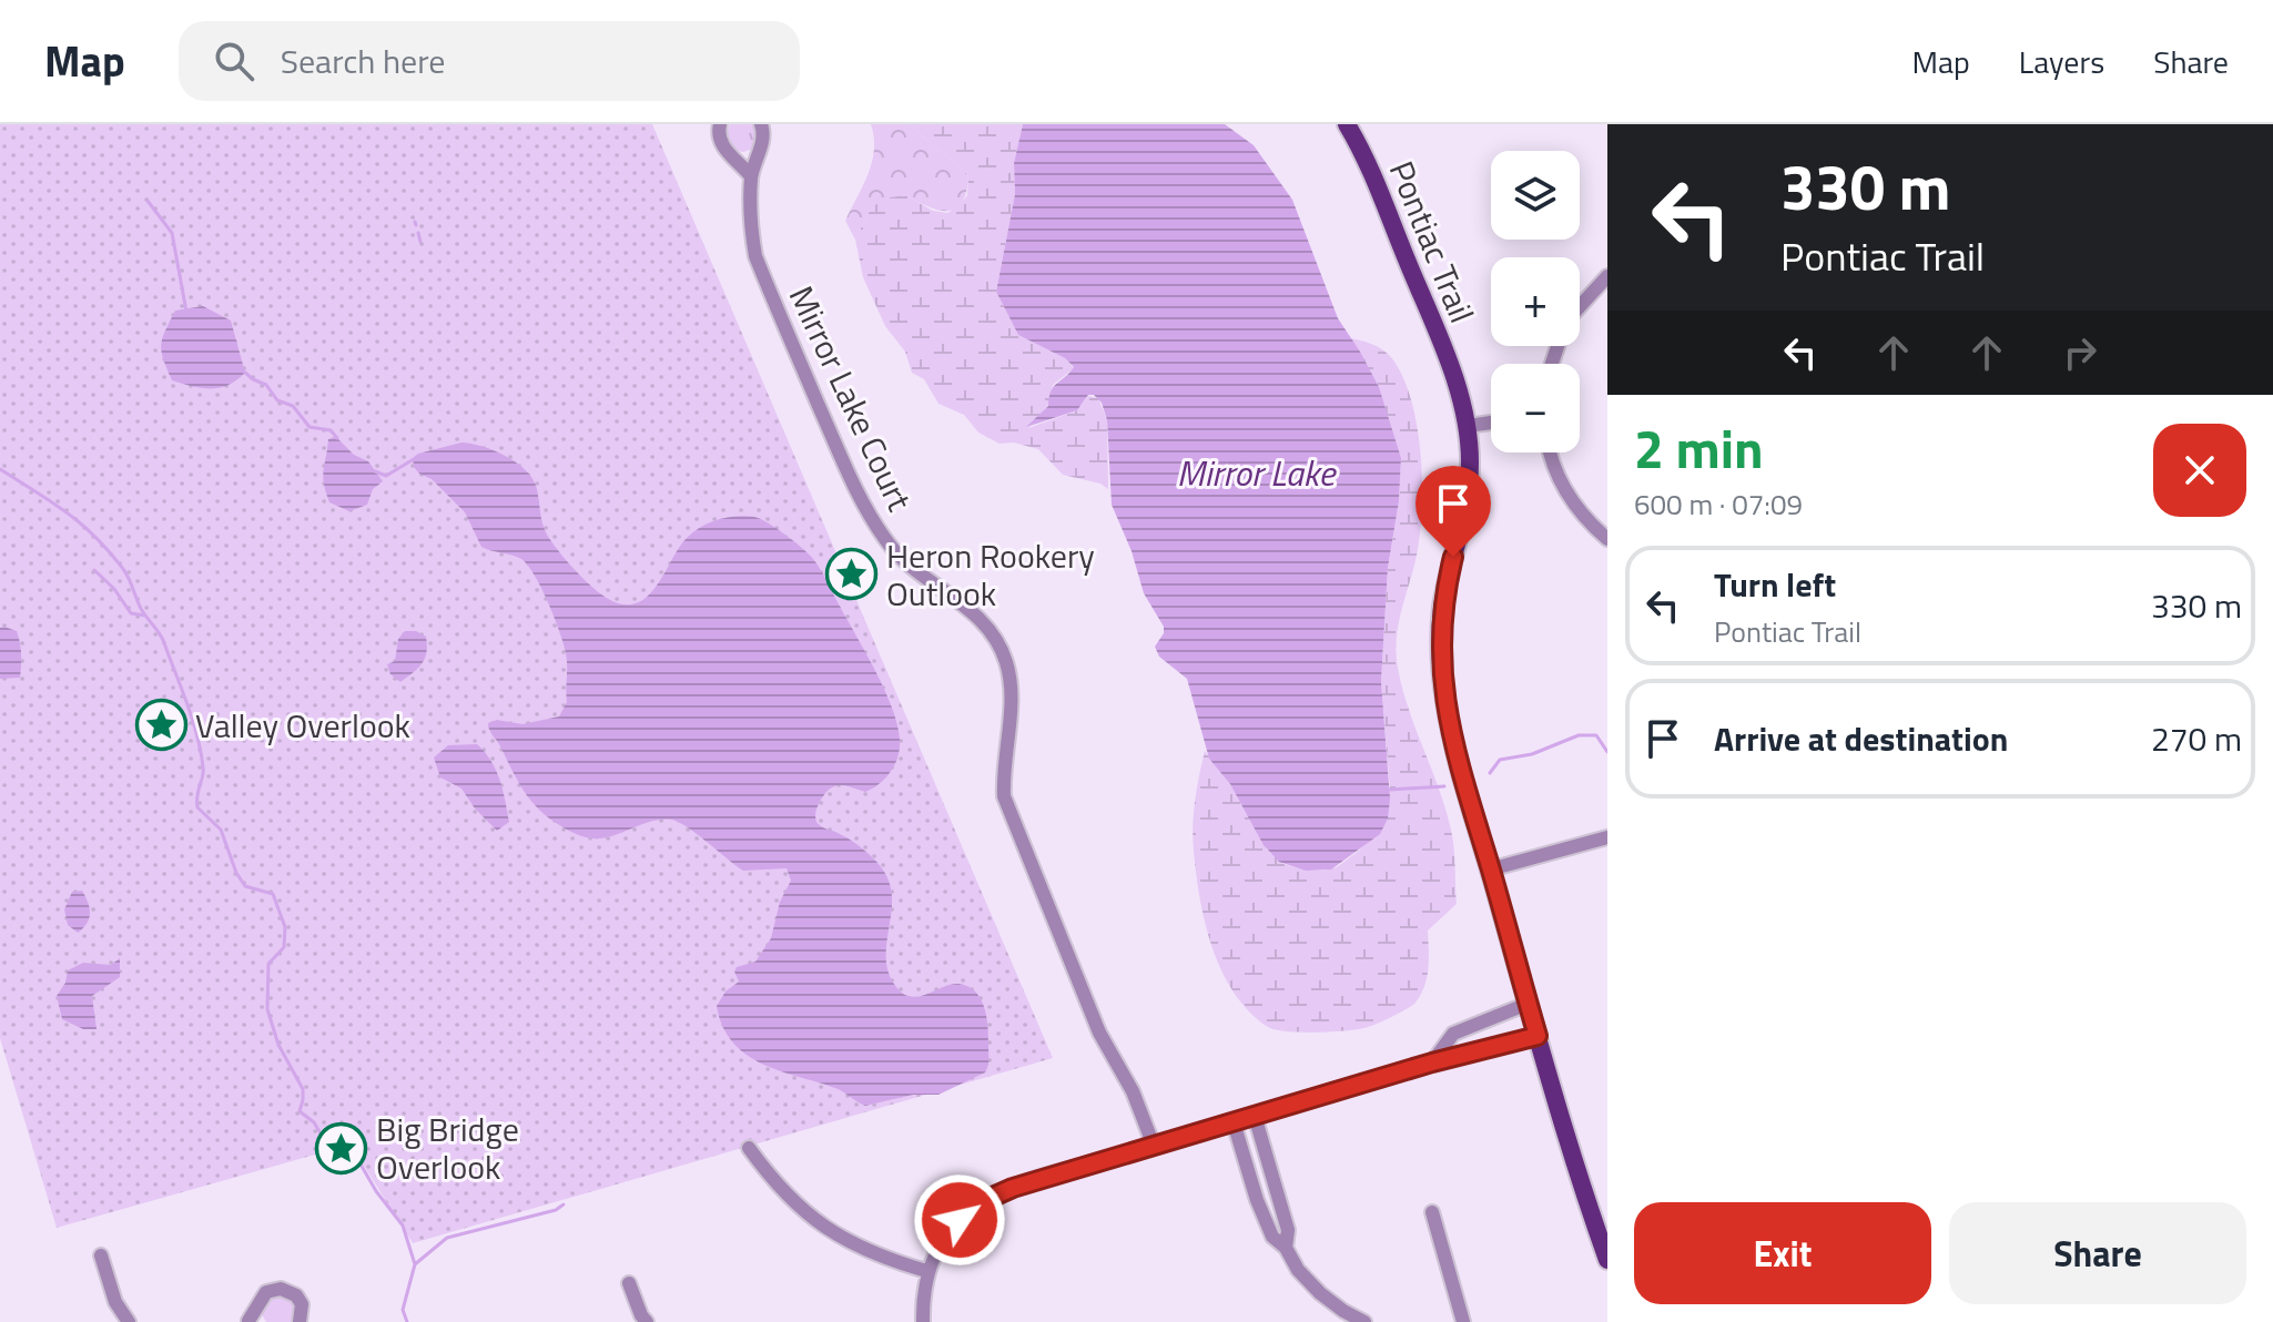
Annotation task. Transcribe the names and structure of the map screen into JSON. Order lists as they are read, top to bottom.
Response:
{
  "streets": {
    "main road": ["Pontiac Trail"],
    "street": ["Mirror Lake Court"]
  },
  "water": ["Mirror Lake"],
  "places": {
    "place": ["Heron Rookery Outlook", "Valley Overlook", "Big Bridge Overlook"]
  },
  "page": {
    "header": "Map",
    "search": "Search here",
    "nav": ["Map", "Layers", "Share"],
    "turn": ["330 m", "Pontiac Trail"],
    "map_buttons": ["+", "−"],
    "heading": ["2 min", "600 m · 07:09"],
    "list": [
      {
        "name": "Turn left",
        "note": "Pontiac Trail",
        "value": "330 m"
      },
      {
        "name": "Arrive at destination",
        "value": "270 m"
      }
    ],
    "buttons": ["Exit", "Share"]
  }
}
